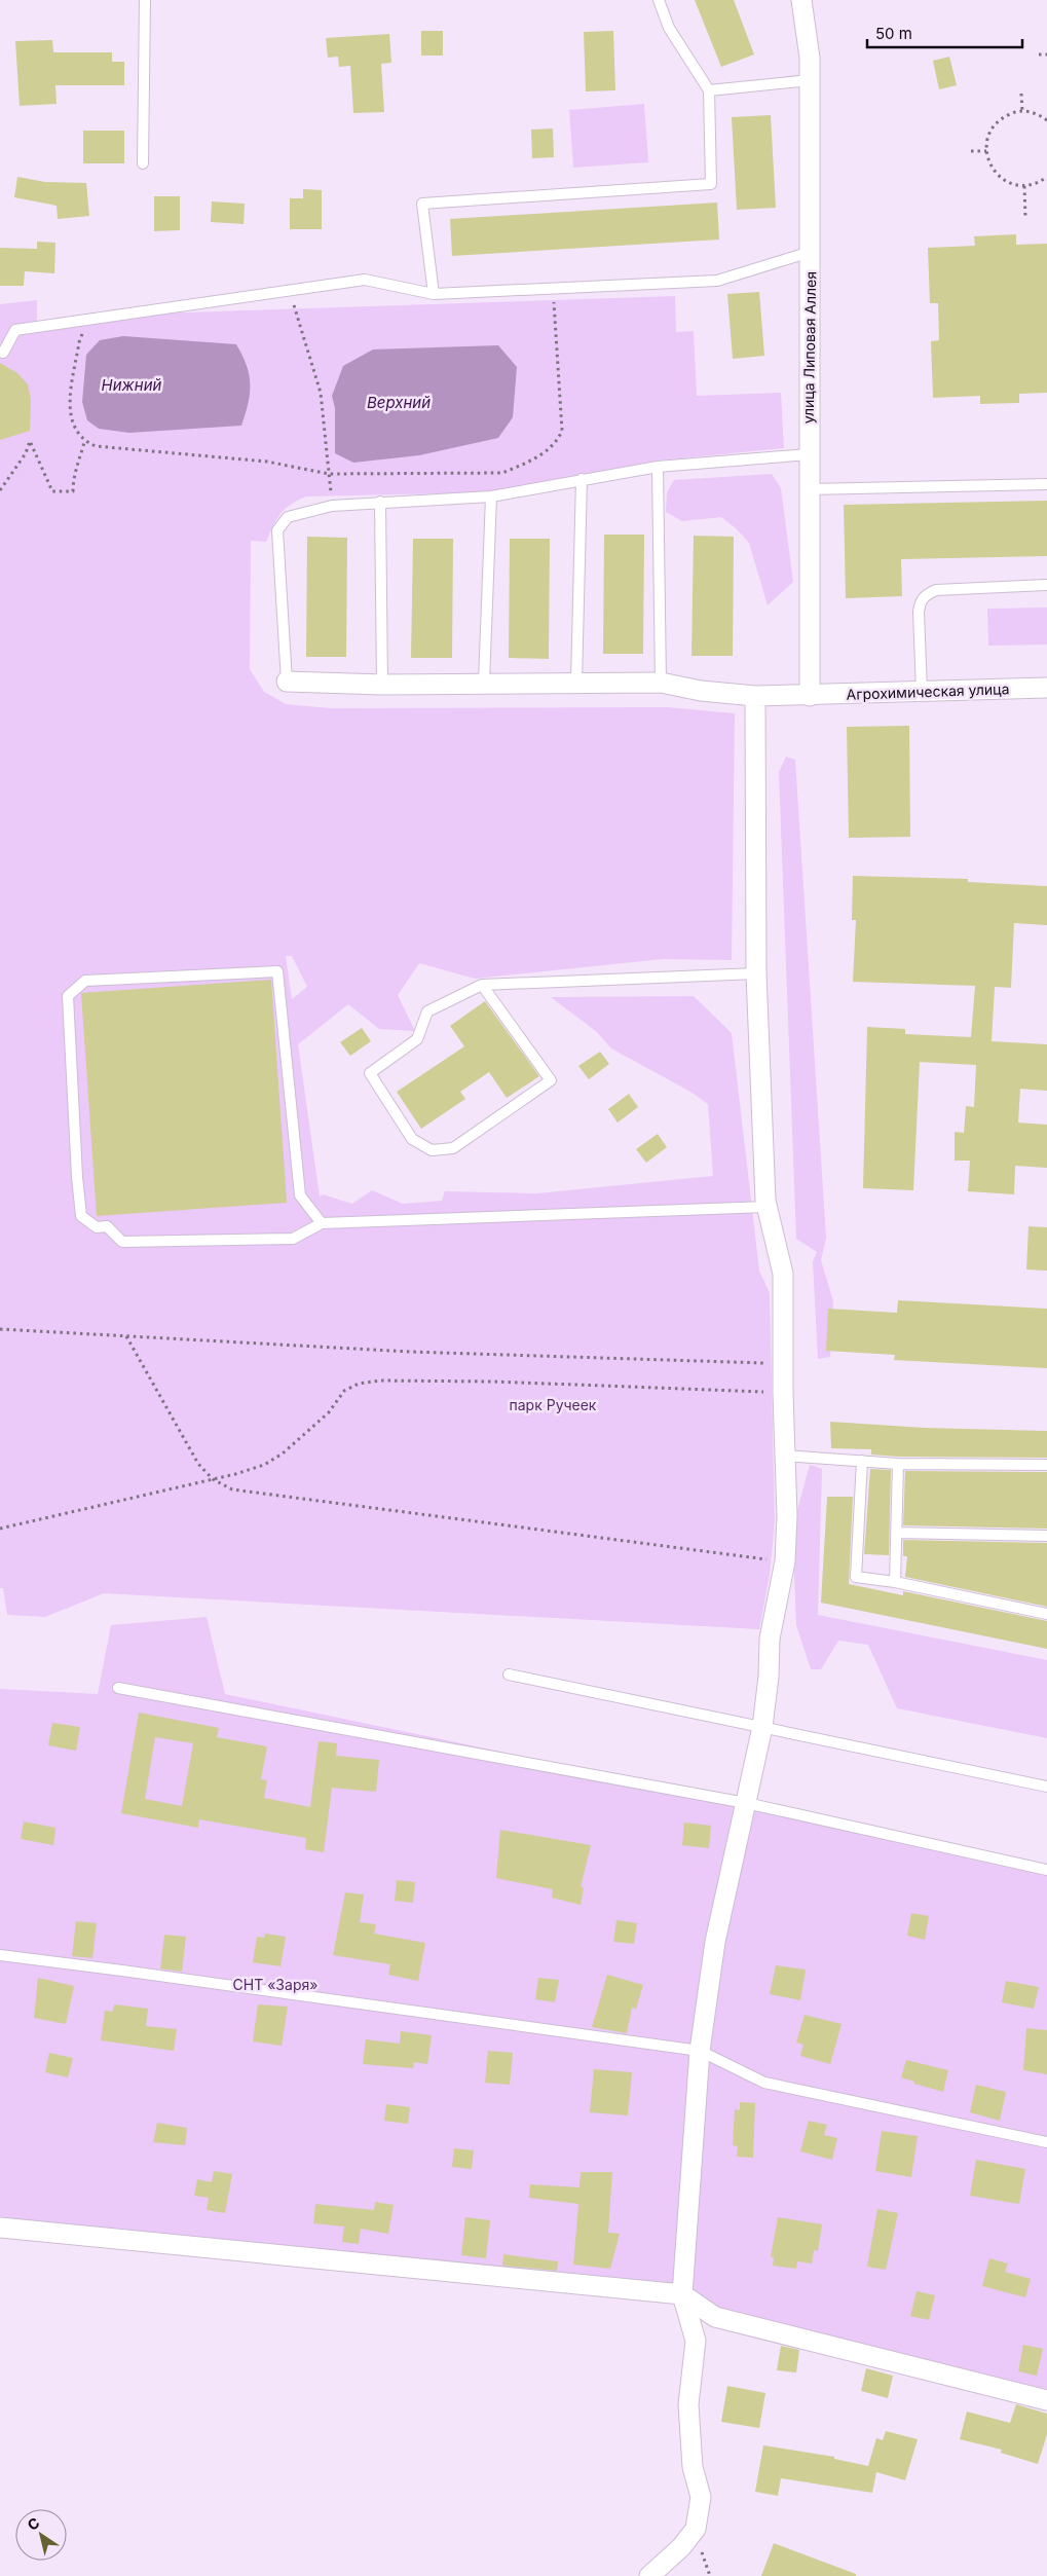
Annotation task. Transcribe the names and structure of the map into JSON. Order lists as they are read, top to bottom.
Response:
{
  "streets": {
    "street": ["улица Липовая Аллея", "Агрохимическая улица"]
  },
  "crossings": [
    ["улица Липовая Аллея", "Агрохимическая улица"]
  ],
  "water": ["Нижний", "Верхний"],
  "parks": ["парк Ручеек", "СНТ «Заря»"],
  "scale_bar": "50 m",
  "north": "top left"
}
